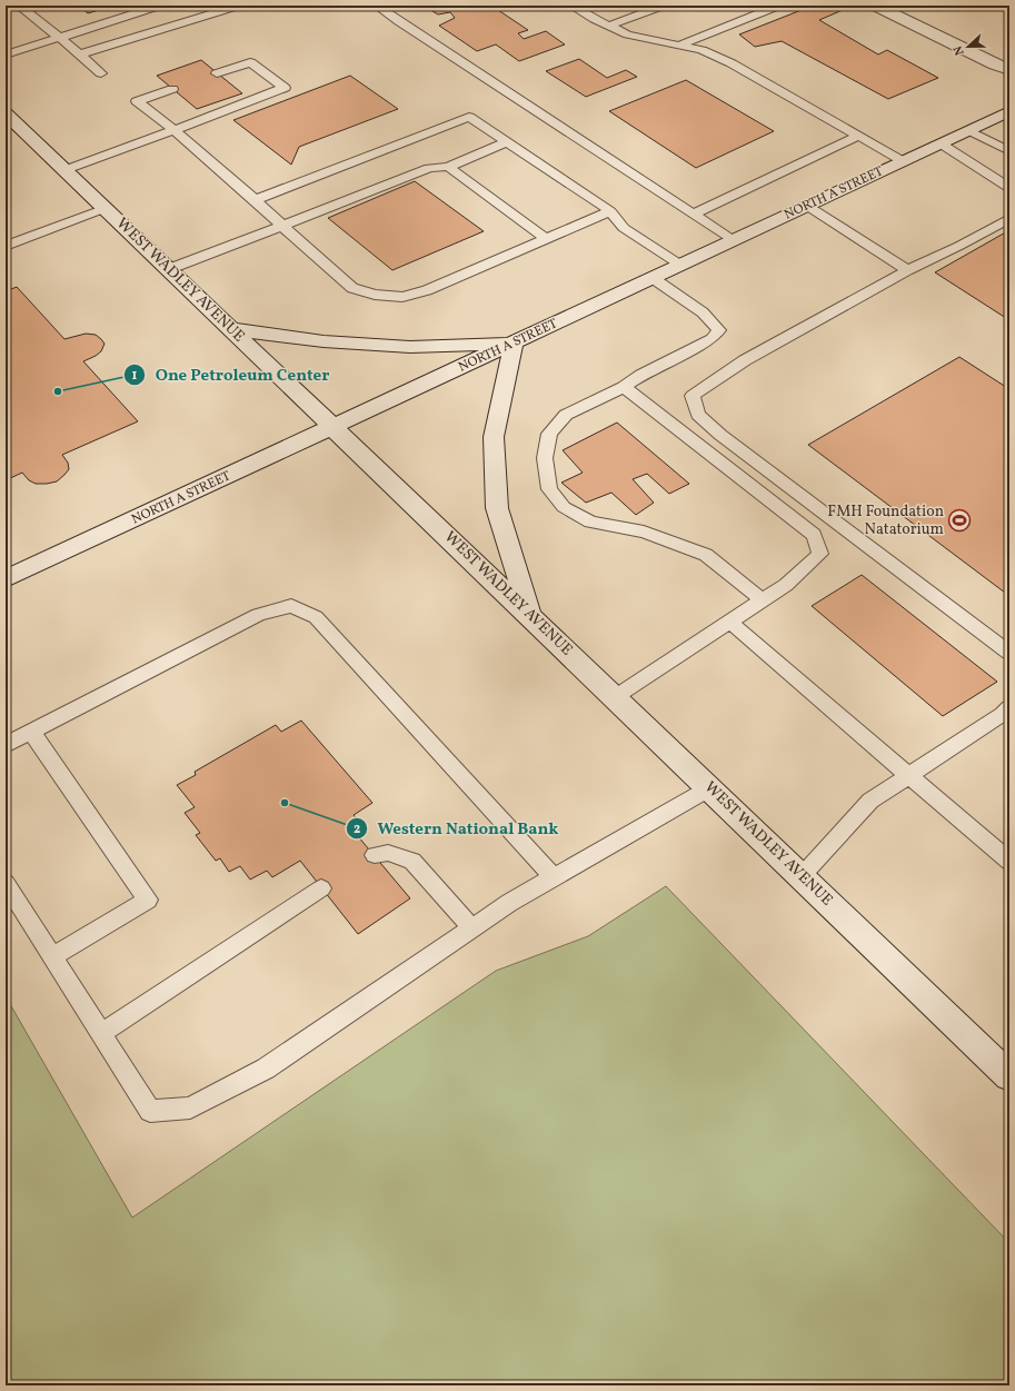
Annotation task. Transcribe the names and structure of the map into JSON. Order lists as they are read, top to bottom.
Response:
{
  "streets": {
    "main road": ["NORTH A STREET", "WEST WADLEY AVENUE"]
  },
  "crossings": [
    ["NORTH A STREET", "WEST WADLEY AVENUE"]
  ],
  "places": {
    "other": ["One Petroleum Center", "Western National Bank"],
    "sports": ["FMH Foundation Natatorium"]
  },
  "north": "left"
}
